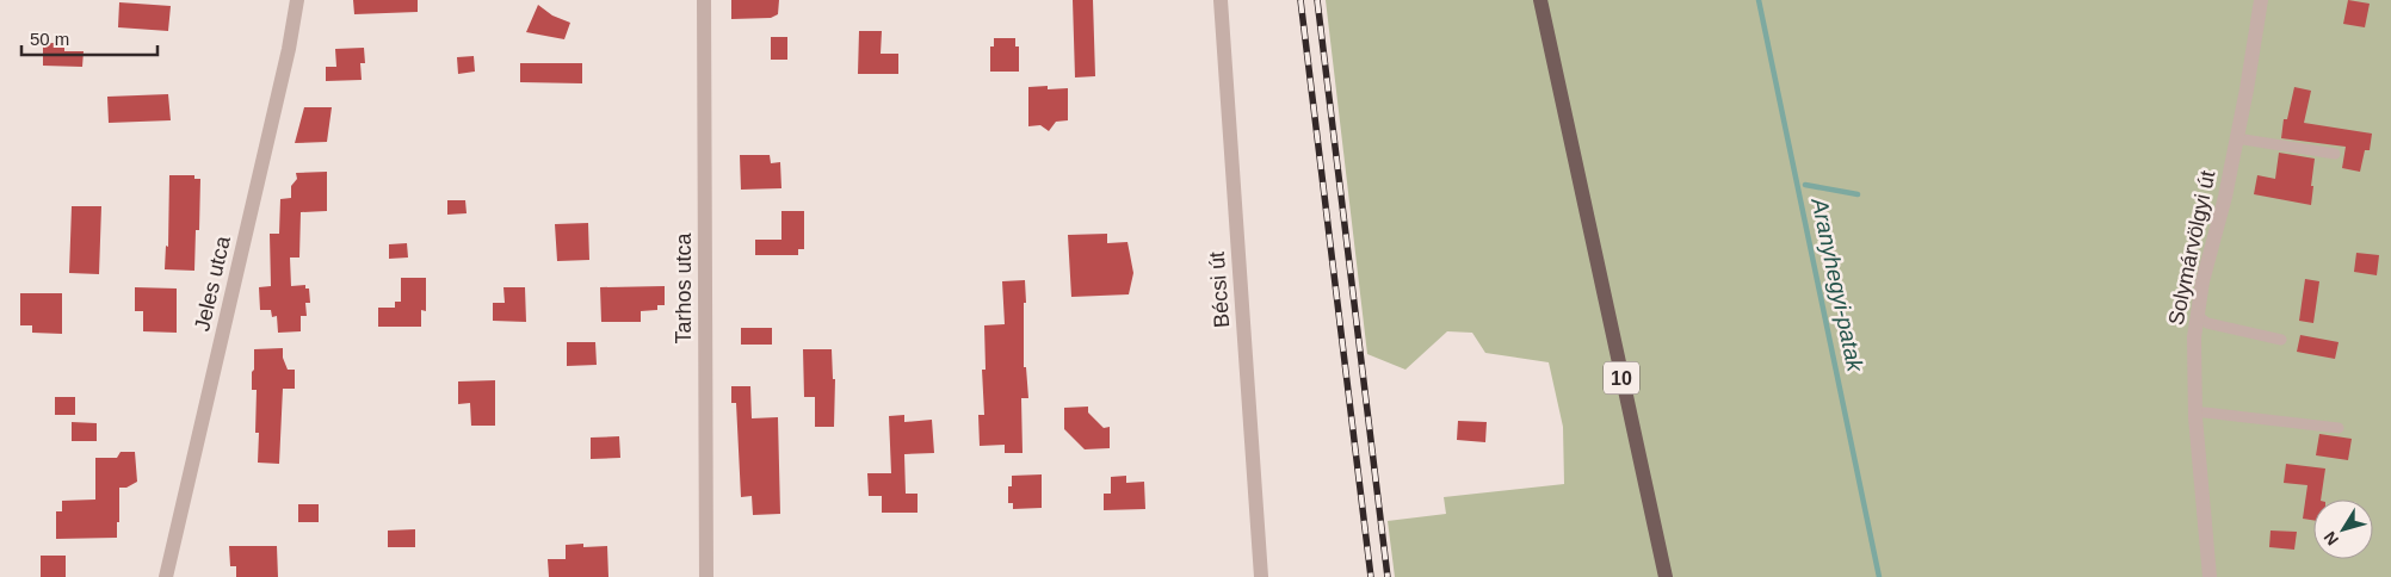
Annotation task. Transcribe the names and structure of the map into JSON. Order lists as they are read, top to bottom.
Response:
{
  "streets": {
    "main road": ["10"],
    "street": [
      "Solymárvölgyi út",
      "Jeles utca",
      "Tarhos utca",
      "Bécsi út"
    ]
  },
  "water": ["Aranyhegyi-patak"],
  "scale_bar": "50 m",
  "north": "bottom left"
}
